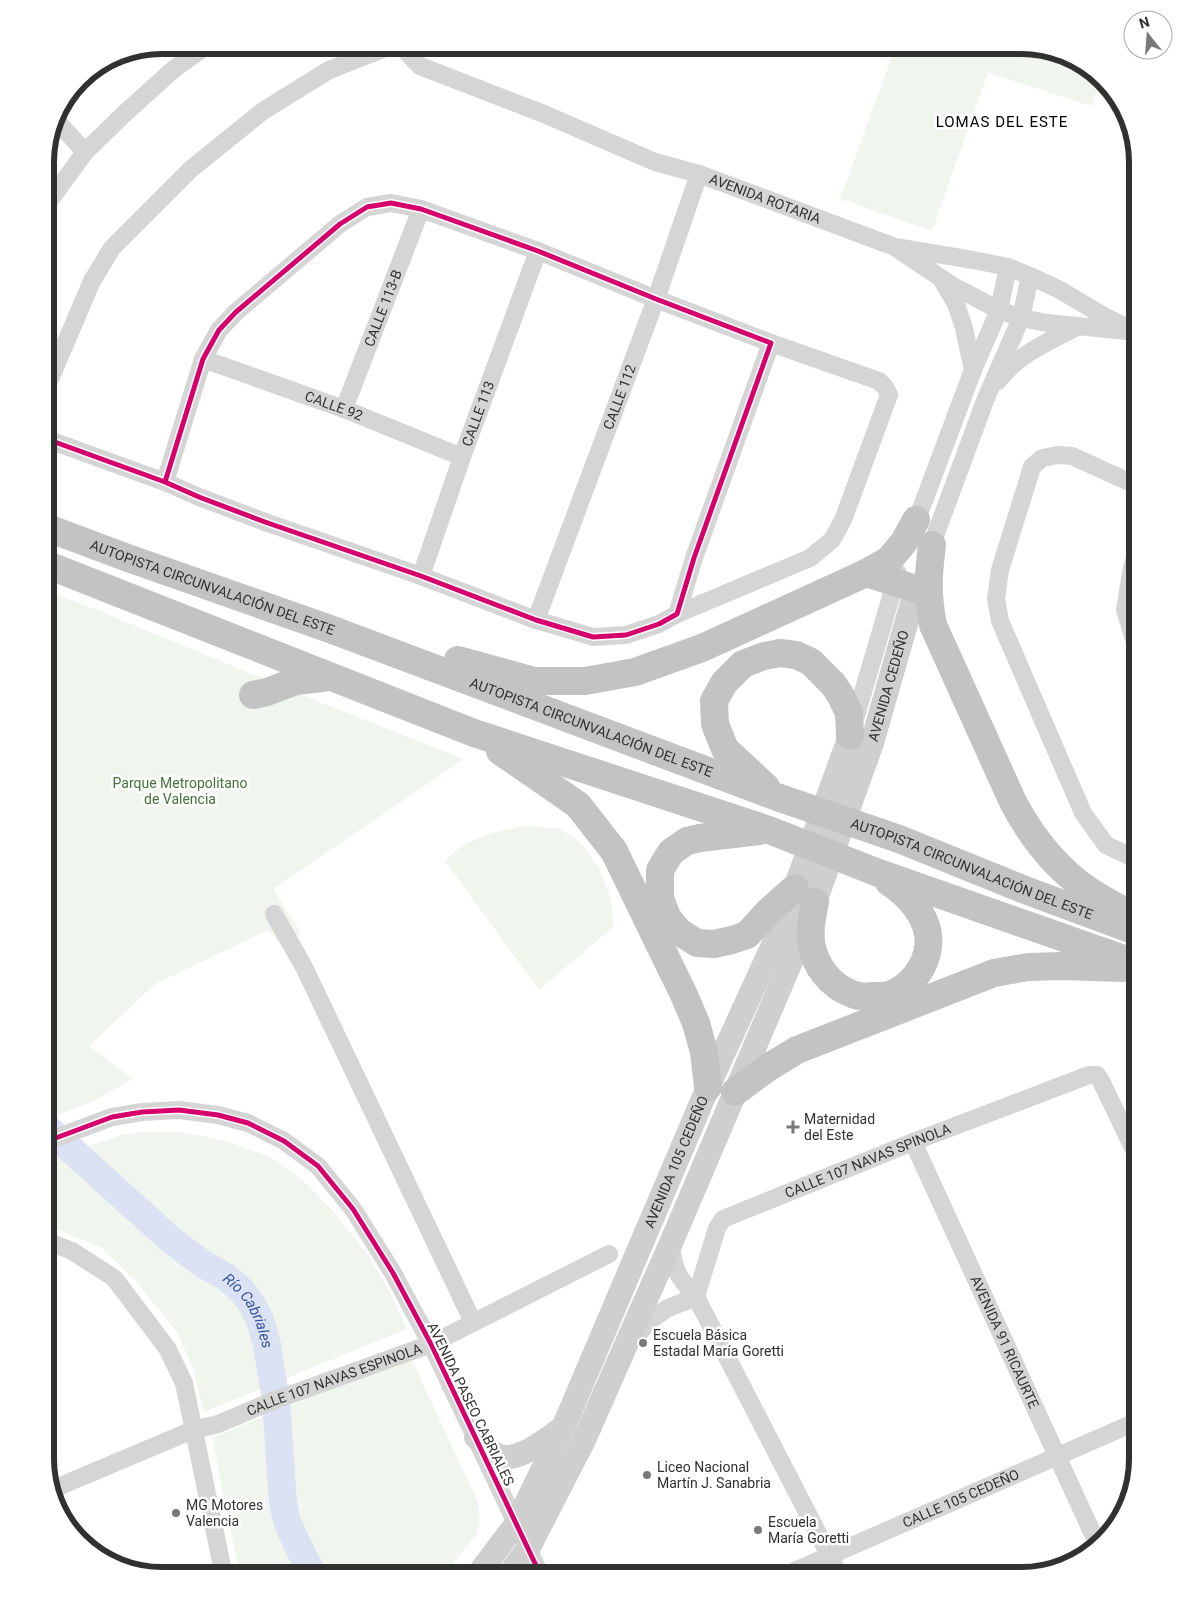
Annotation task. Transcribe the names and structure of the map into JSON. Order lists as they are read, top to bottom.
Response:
{
  "streets": {
    "highway": ["AUTOPISTA CIRCUNVALACIÓN DEL ESTE"],
    "main road": ["AVENIDA CEDEÑO", "AVENIDA 105 CEDEÑO"],
    "street": [
      "AVENIDA ROTARIA",
      "CALLE 113-B",
      "CALLE 112",
      "CALLE 92",
      "CALLE 113",
      "CALLE 107 NAVAS SPINOLA",
      "AVENIDA 91 RICAURTE",
      "CALLE 107 NAVAS ESPINOLA",
      "AVENIDA PASEO CABRIALES",
      "CALLE 105 CEDEÑO"
    ]
  },
  "crossings": [
    ["AVENIDA ROTARIA", "CALLE 112"],
    ["AVENIDA ROTARIA", "AVENIDA CEDEÑO"],
    ["CALLE 113-B", "CALLE 92"],
    ["CALLE 92", "CALLE 113"],
    ["AVENIDA CEDEÑO", "AVENIDA 105 CEDEÑO"],
    ["CALLE 107 NAVAS SPINOLA", "AVENIDA 91 RICAURTE"],
    ["AVENIDA 105 CEDEÑO", "AVENIDA PASEO CABRIALES"],
    ["AVENIDA 91 RICAURTE", "CALLE 105 CEDEÑO"],
    ["CALLE 107 NAVAS ESPINOLA", "AVENIDA PASEO CABRIALES"]
  ],
  "districts": ["LOMAS DEL ESTE"],
  "water": ["Río Cabriales"],
  "parks": ["Parque Metropolitano de Valencia"],
  "places": {
    "health": ["Maternidad del Este"],
    "other": [
      "Escuela Básica Estadal María Goretti",
      "Liceo Nacional Martín J. Sanabria",
      "MG Motores Valencia",
      "Escuela María Goretti"
    ]
  },
  "north": "top"
}
